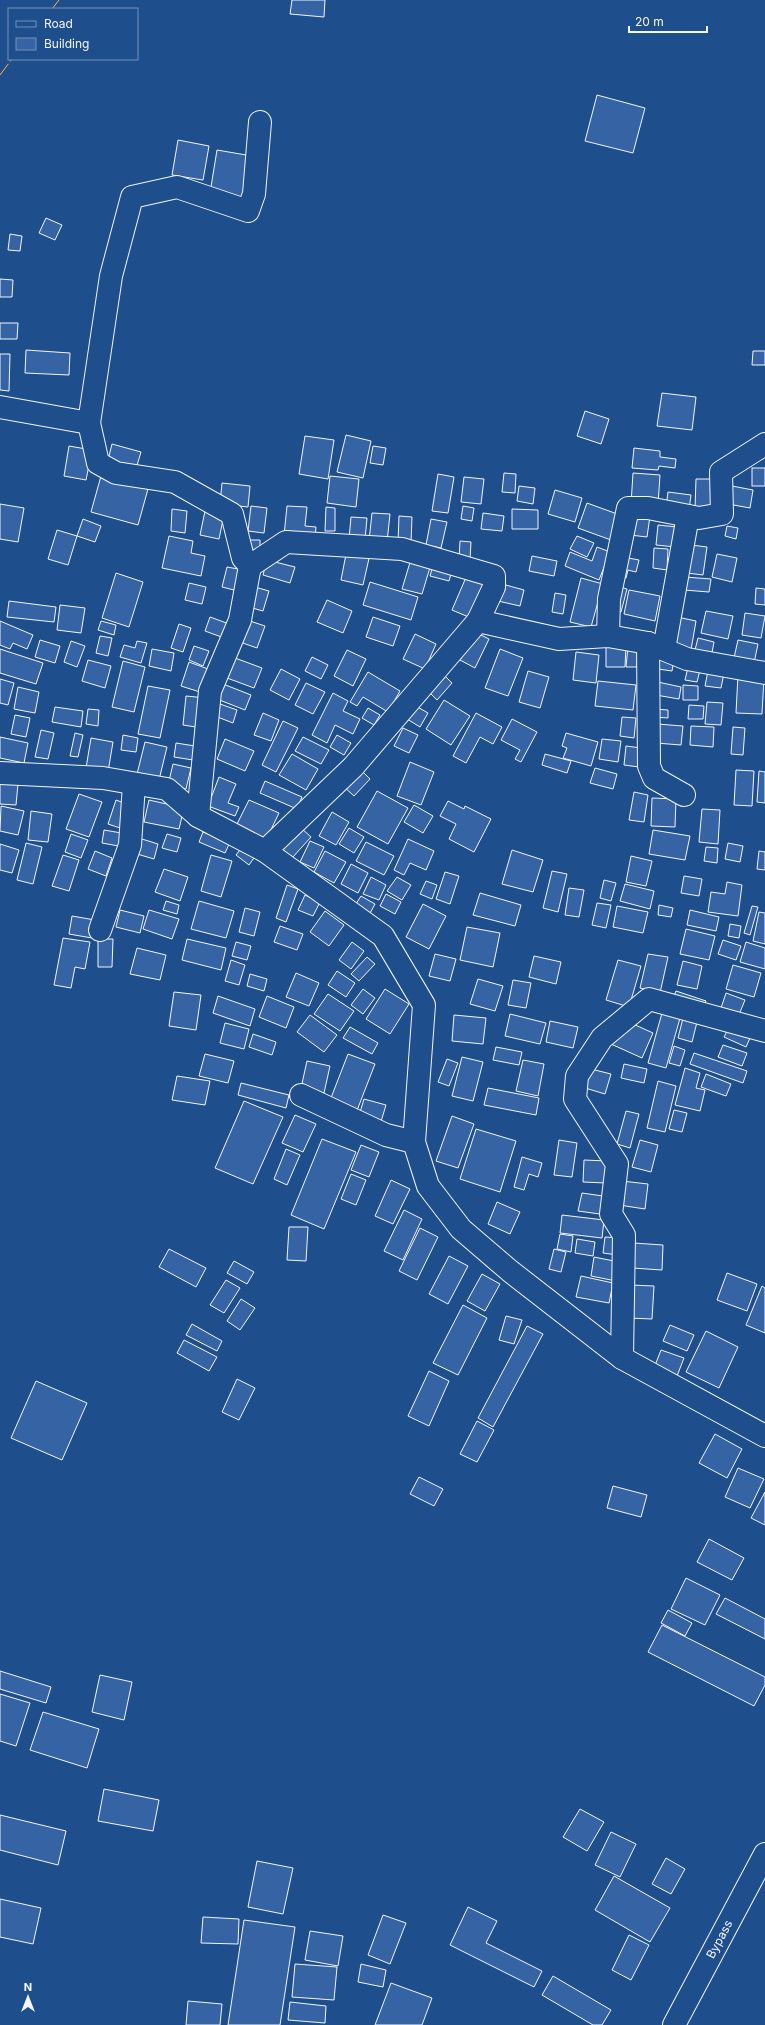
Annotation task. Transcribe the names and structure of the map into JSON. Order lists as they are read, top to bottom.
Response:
{
  "streets": {
    "street": ["Bypass"]
  },
  "legend": ["Road", "Building"],
  "scale_bar": "20 m",
  "north": "top"
}
